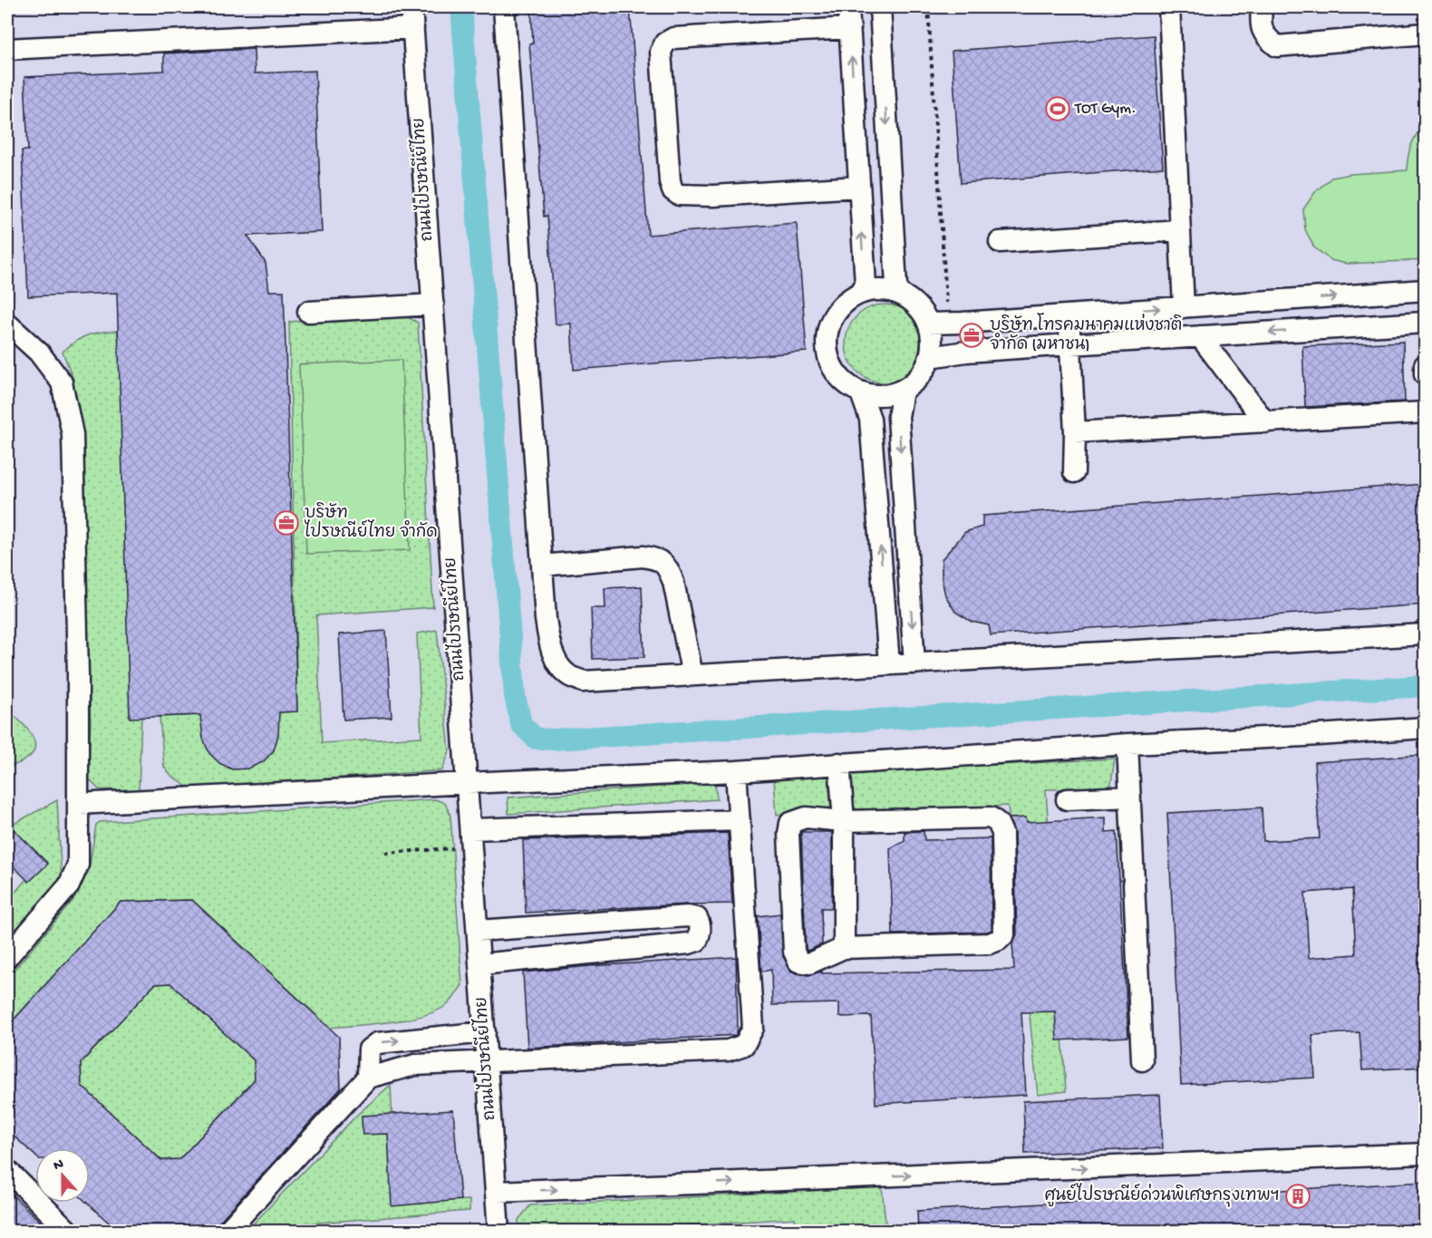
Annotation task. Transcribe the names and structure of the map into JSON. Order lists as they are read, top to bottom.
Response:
{
  "streets": {
    "street": ["ถนนไปรษณีย์ไทย"]
  },
  "places": {
    "sports": ["TOT Gym."],
    "office": ["บริษัท โทรคมนาคมแห่งชาติ จำกัด (มหาชน)", "บริษัท ไปรษณีย์ไทย จำกัด"],
    "building": ["ศูนย์ไปรษณีย์ด่วนพิเศษกรุงเทพฯ"]
  },
  "north": "top"
}
